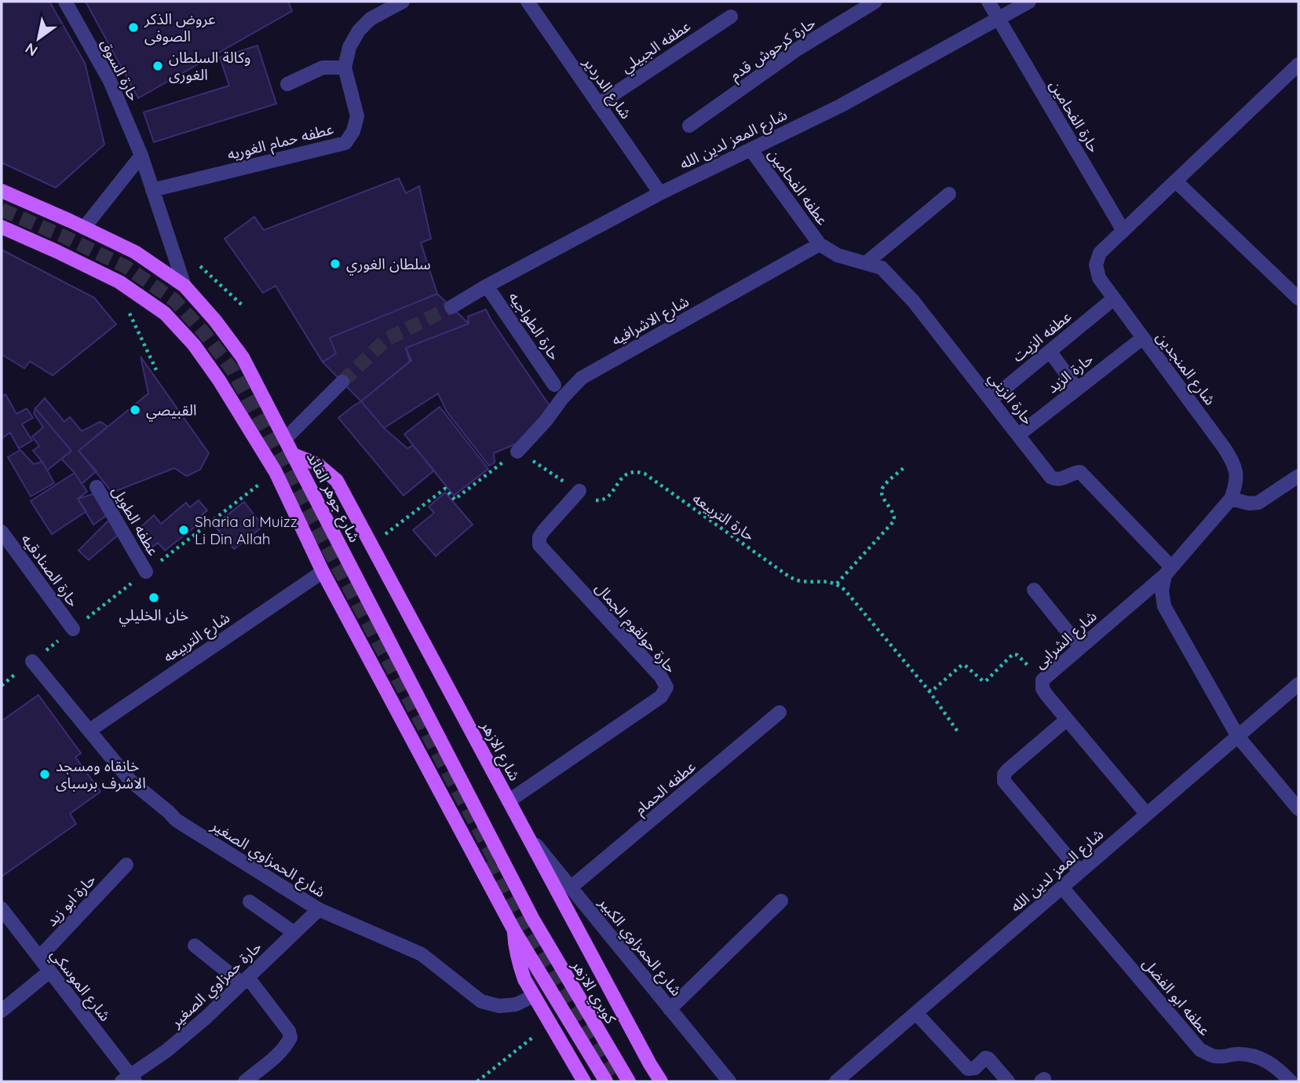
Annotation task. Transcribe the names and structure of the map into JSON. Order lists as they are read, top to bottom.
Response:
{
  "streets": {
    "main road": ["شارع جوهر القائد", "شارع الازهر", "كوبري الازهر"],
    "street": [
      "عطفه الجبيلي",
      "حارة كرحوش قدم",
      "حارة السوق",
      "شارع الدردير",
      "حارة الفحامين",
      "شارع المعز لدين الله",
      "عطفه حمام الغوريه",
      "عطفه الفحامين",
      "شارع الاشرافيه",
      "حارة الطواجيه",
      "عطفه الزيت",
      "شارع المنجدين",
      "حارة الزيد",
      "حارة الزيني",
      "عطفه الطويل",
      "حارة الصنادقيه",
      "حارة حولقوم الجمال",
      "شارع التربيعه",
      "شارع الشرابى",
      "عطفه الحمام",
      "شارع الحمزاوي الصغير",
      "حارة ابو زيد",
      "شارع الحمزاوي الكبير",
      "حارة حمزاوي الصغير",
      "شارع الموسكي",
      "عطفه ابو الفضل"
    ],
    "path": ["حارة التربيعه"]
  },
  "crossings": [
    ["عطفه الجبيلي", "شارع الدردير"],
    ["حارة السوق", "عطفه حمام الغوريه"],
    ["حارة السوق", "شارع جوهر القائد"],
    ["شارع الدردير", "شارع المعز لدين الله"],
    ["حارة الفحامين", "شارع المعز لدين الله"],
    ["حارة الفحامين", "شارع المنجدين"],
    ["شارع المعز لدين الله", "عطفه الفحامين"],
    ["شارع المعز لدين الله", "حارة الطواجيه"],
    ["شارع المعز لدين الله", "شارع الشرابى"],
    ["شارع المعز لدين الله", "عطفه ابو الفضل"],
    ["عطفه الفحامين", "شارع الاشرافيه"],
    ["عطفه الفحامين", "حارة الزيني"],
    ["شارع الاشرافيه", "حارة الزيني"],
    ["شارع الاشرافيه", "حارة التربيعه"],
    ["عطفه الزيت", "شارع المنجدين"],
    ["عطفه الزيت", "حارة الزيني"],
    ["شارع المنجدين", "حارة الزيد"],
    ["حارة الزيد", "حارة الزيني"],
    ["حارة الزيني", "شارع الشرابى"],
    ["شارع جوهر القائد", "شارع الازهر"],
    ["شارع جوهر القائد", "كوبري الازهر"],
    ["حارة التربيعه", "حارة حولقوم الجمال"],
    ["حارة حولقوم الجمال", "شارع الازهر"],
    ["شارع التربيعه", "شارع الحمزاوي الصغير"],
    ["شارع الازهر", "شارع الحمزاوي الكبير"],
    ["عطفه الحمام", "شارع الحمزاوي الكبير"],
    ["شارع الحمزاوي الصغير", "حارة حمزاوي الصغير"],
    ["حارة ابو زيد", "شارع الموسكي"],
    ["حارة حمزاوي الصغير", "شارع الموسكي"]
  ],
  "places": [
    "عروض الذكر الصوفى",
    "وكالة السلطان الغورى",
    "سلطان الغوري",
    "القبيصي",
    "Sharia al Muizz Li Din Allah",
    "خان الخليلي",
    "خانقاه ومسجد الاشرف برسباى"
  ],
  "north": "bottom left"
}
